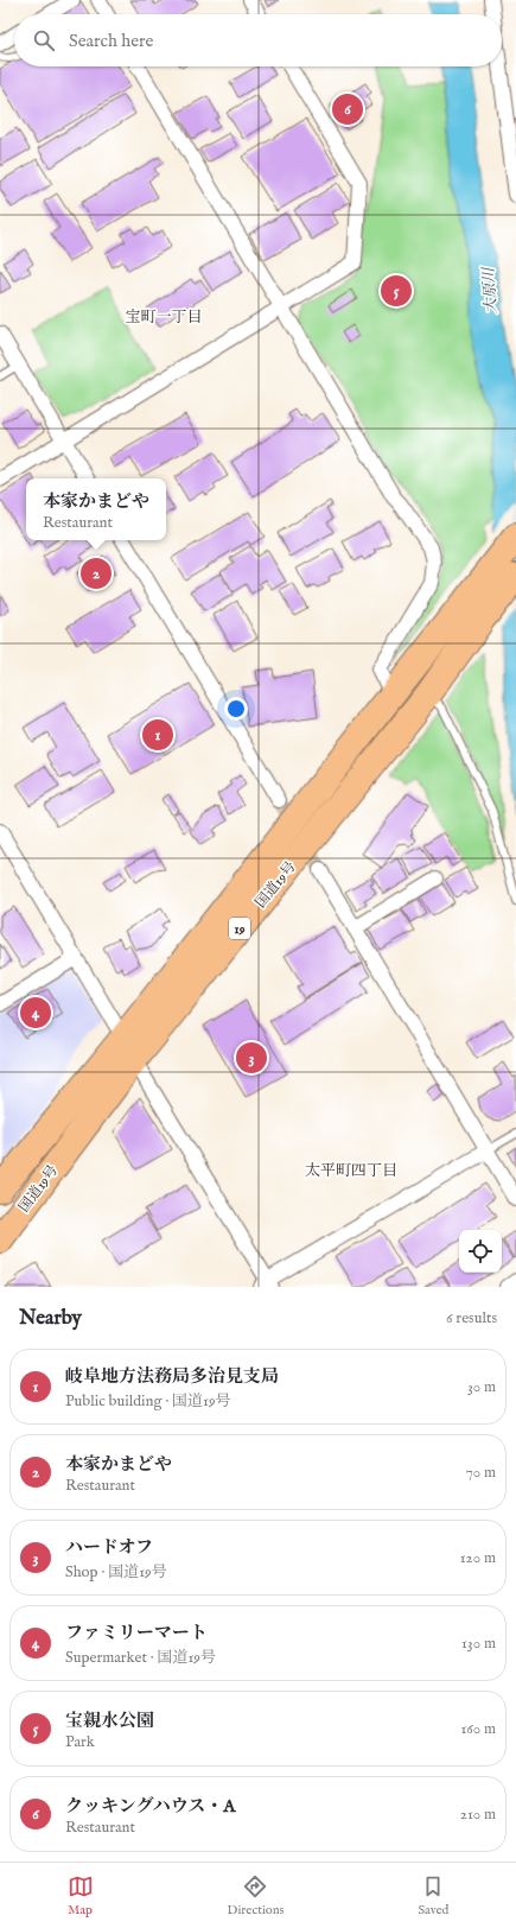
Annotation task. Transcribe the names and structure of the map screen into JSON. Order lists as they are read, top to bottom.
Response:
{
  "streets": {
    "highway": ["国道19号", "19"]
  },
  "districts": ["宝町一丁目", "太平町四丁目"],
  "water": ["大原川"],
  "page": {
    "search": "Search here",
    "pins": [
      "6",
      "5",
      "2",
      "1",
      "4",
      "3"
    ],
    "popup": ["本家かまどや", "Restaurant"],
    "heading": ["Nearby", "6 results"],
    "list": [
      {
        "mark": "1",
        "name": "岐阜地方法務局多治見支局",
        "note": "Public building · 国道19号",
        "value": "30 m"
      },
      {
        "mark": "2",
        "name": "本家かまどや",
        "note": "Restaurant",
        "value": "70 m"
      },
      {
        "mark": "3",
        "name": "ハードオフ",
        "note": "Shop · 国道19号",
        "value": "120 m"
      },
      {
        "mark": "4",
        "name": "ファミリーマート",
        "note": "Supermarket · 国道19号",
        "value": "130 m"
      },
      {
        "mark": "5",
        "name": "宝親水公園",
        "note": "Park",
        "value": "160 m"
      },
      {
        "mark": "6",
        "name": "クッキングハウス・A",
        "note": "Restaurant",
        "value": "210 m"
      }
    ],
    "nav": ["Map", "Directions", "Saved"]
  }
}
